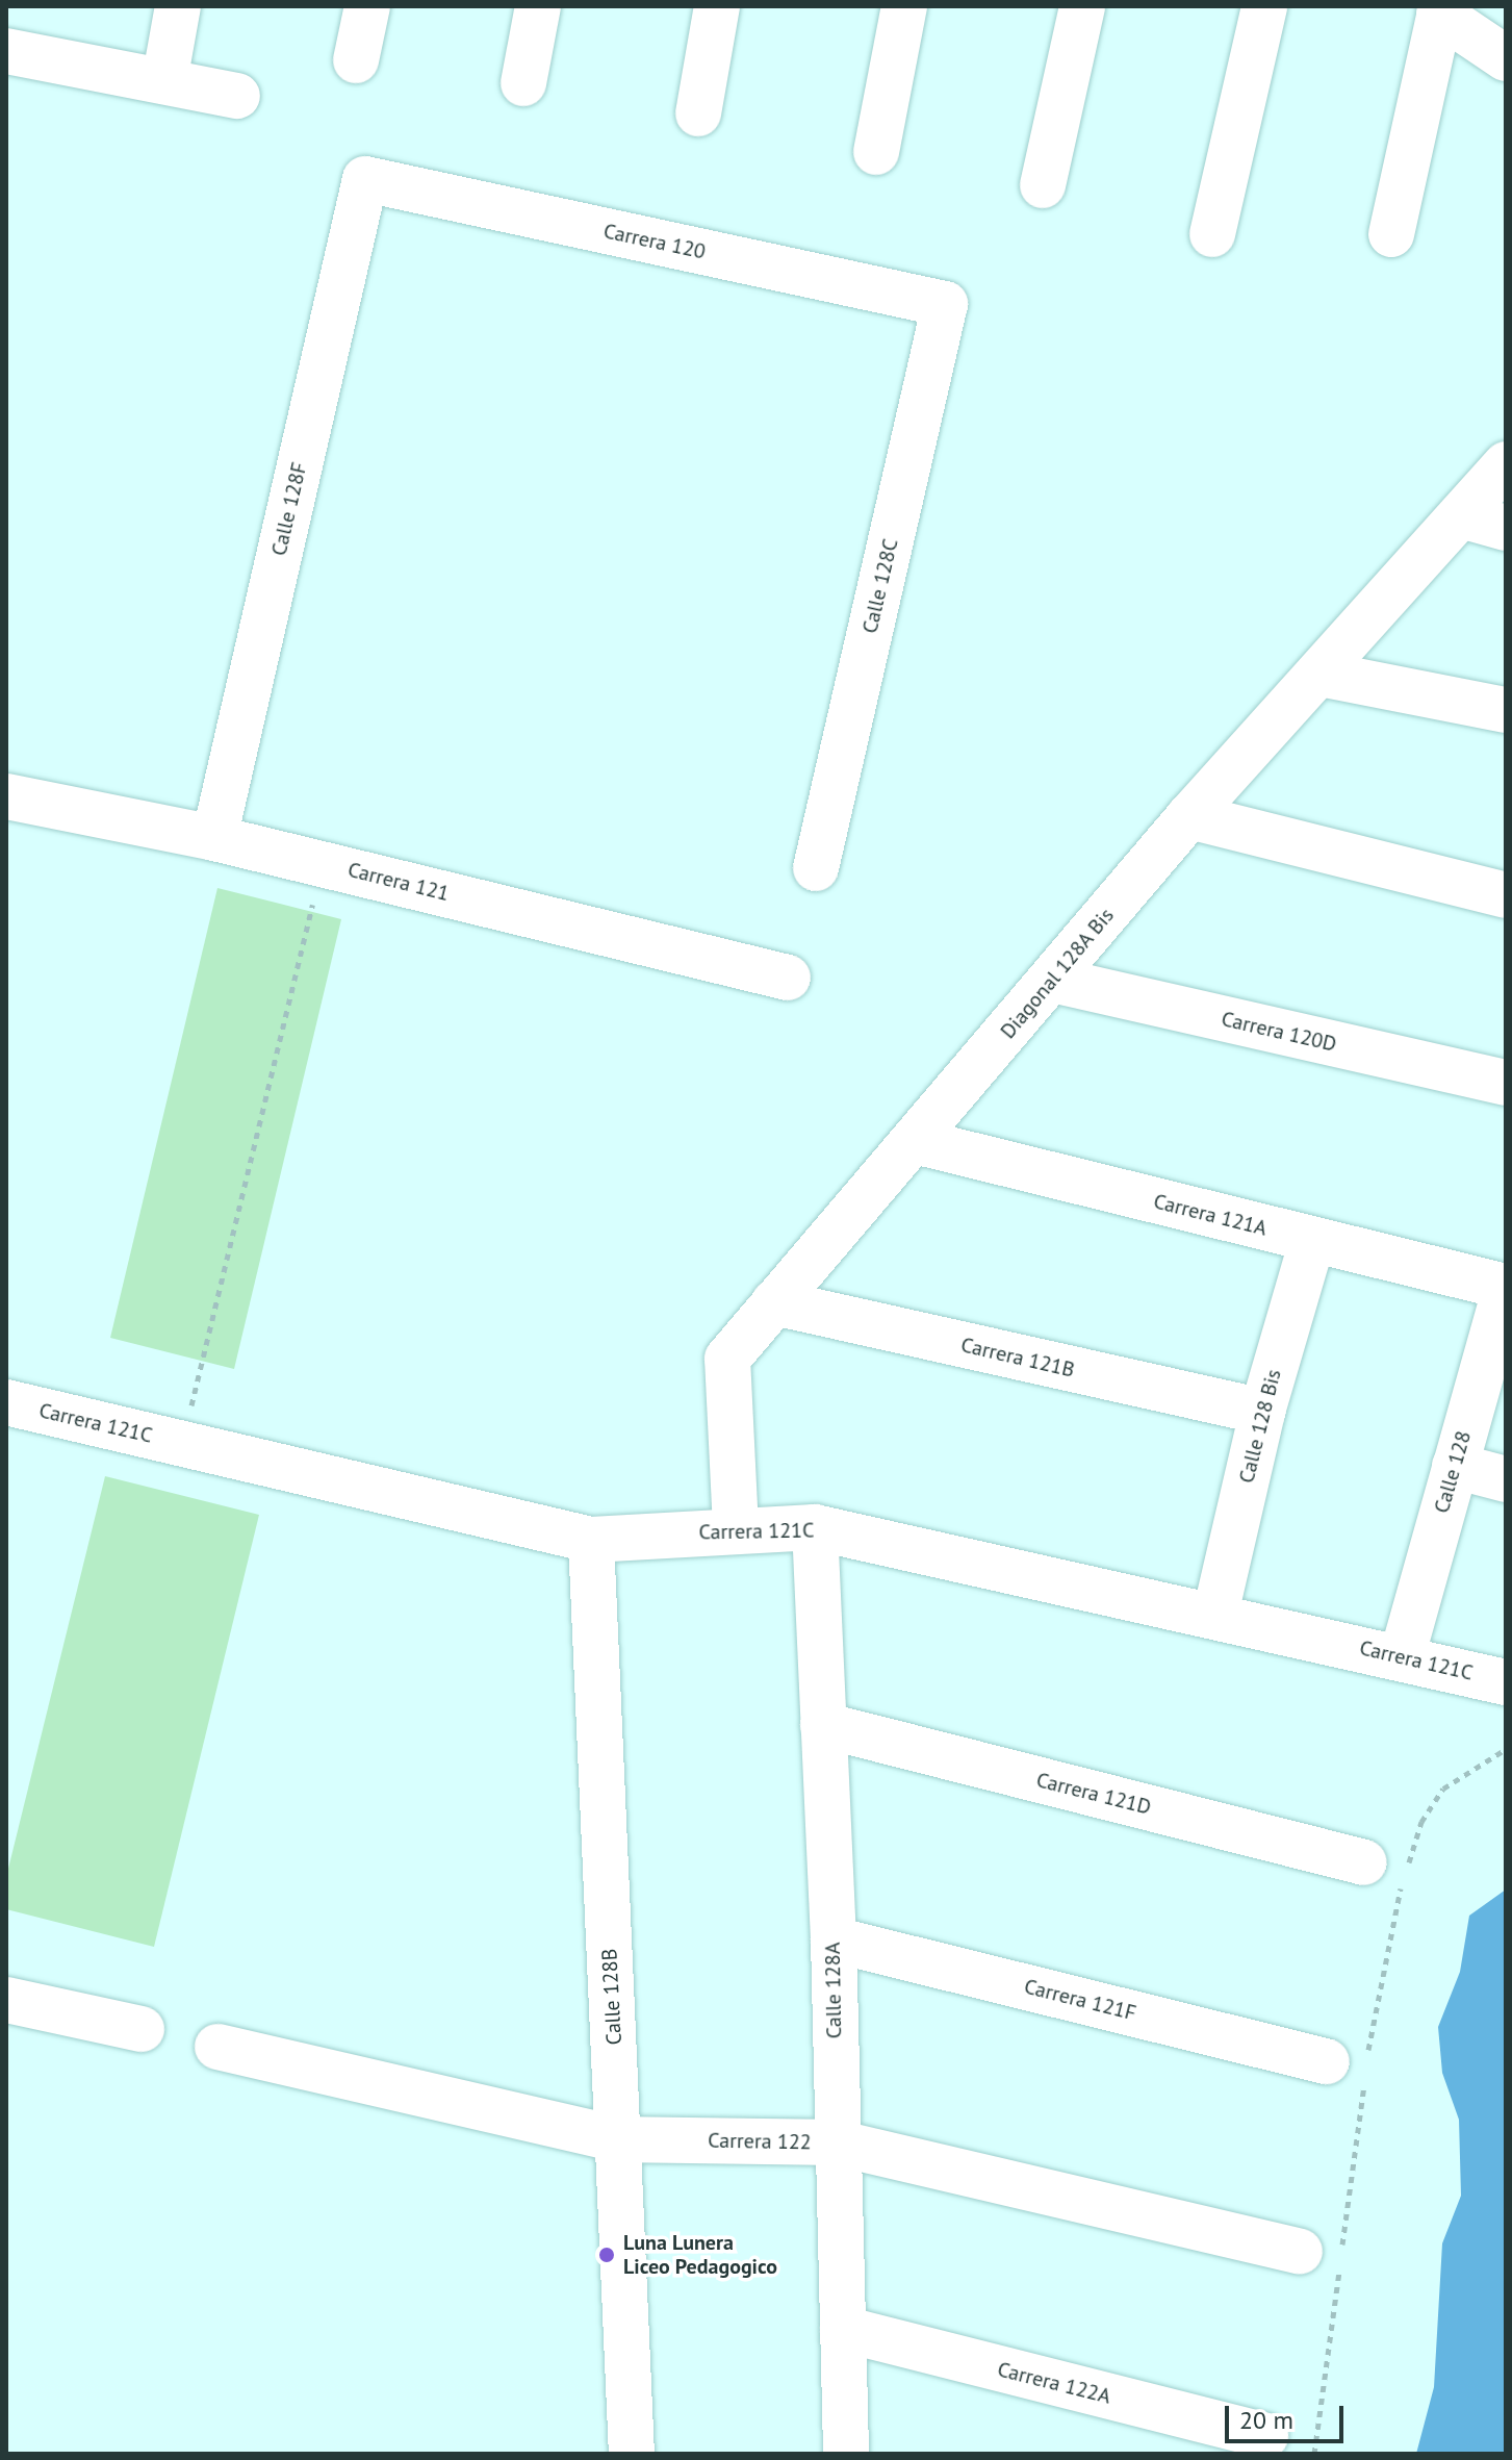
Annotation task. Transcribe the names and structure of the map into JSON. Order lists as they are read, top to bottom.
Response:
{
  "streets": {
    "street": [
      "Carrera 120",
      "Calle 128F",
      "Calle 128C",
      "Carrera 121",
      "Diagonal 128A Bis",
      "Carrera 120D",
      "Carrera 121A",
      "Carrera 121B",
      "Carrera 121C",
      "Calle 128 Bis",
      "Calle 128",
      "Carrera 121D",
      "Calle 128A",
      "Calle 128B",
      "Carrera 121F",
      "Carrera 122",
      "Carrera 122A"
    ]
  },
  "crossings": [
    ["Carrera 120", "Calle 128F"],
    ["Carrera 120", "Calle 128C"],
    ["Calle 128F", "Carrera 121"],
    ["Diagonal 128A Bis", "Carrera 120D"],
    ["Diagonal 128A Bis", "Carrera 121A"],
    ["Diagonal 128A Bis", "Carrera 121B"],
    ["Diagonal 128A Bis", "Carrera 121C"],
    ["Carrera 121A", "Calle 128 Bis"],
    ["Carrera 121A", "Calle 128"],
    ["Carrera 121B", "Calle 128 Bis"],
    ["Carrera 121C", "Calle 128 Bis"],
    ["Carrera 121C", "Calle 128"],
    ["Carrera 121C", "Calle 128A"],
    ["Carrera 121C", "Calle 128B"],
    ["Carrera 121D", "Calle 128A"],
    ["Calle 128A", "Carrera 121F"],
    ["Calle 128A", "Carrera 122"],
    ["Calle 128A", "Carrera 122A"],
    ["Calle 128B", "Carrera 122"]
  ],
  "places": ["Luna Lunera Liceo Pedagogico"],
  "scale_bar": "20 m"
}
